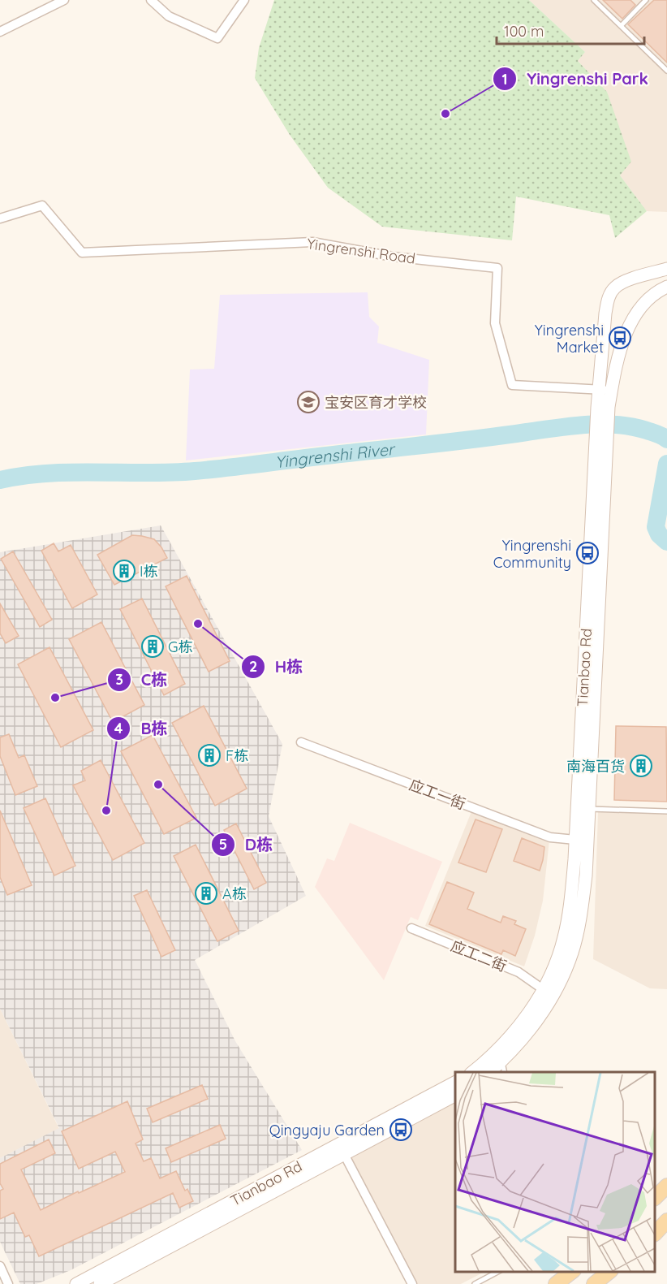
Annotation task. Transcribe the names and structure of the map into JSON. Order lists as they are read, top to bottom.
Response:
{
  "streets": {
    "street": [
      "Yingrenshi Road",
      "Tianbao Rd",
      "应工一街",
      "应工二街"
    ]
  },
  "crossings": [
    ["Yingrenshi Road", "Tianbao Rd"],
    ["Tianbao Rd", "应工一街"],
    ["Tianbao Rd", "应工二街"]
  ],
  "water": ["Yingrenshi River"],
  "places": {
    "other": [
      "Yingrenshi Park",
      "H栋",
      "C栋",
      "D栋",
      "B栋"
    ],
    "bus stop": ["Yingrenshi Market", "Yingrenshi Community", "Qingyaju Garden"],
    "school or university": ["宝安区育才学校"],
    "building": [
      "I栋",
      "G栋",
      "F栋",
      "南海百货",
      "A栋"
    ]
  },
  "scale_bar": "100 m"
}
